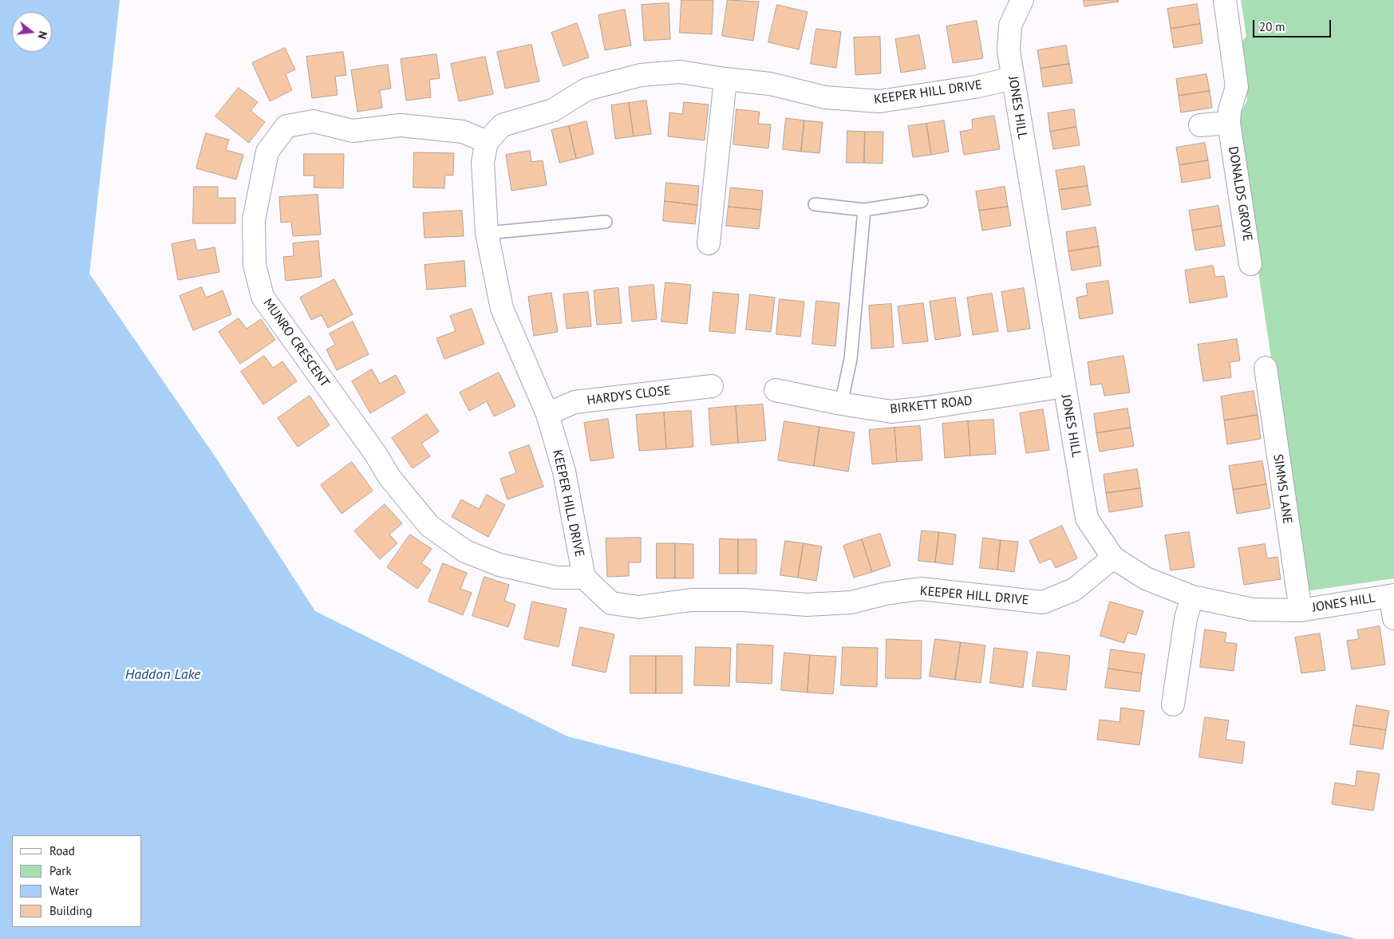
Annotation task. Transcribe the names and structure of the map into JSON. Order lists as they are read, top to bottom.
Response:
{
  "streets": {
    "street": [
      "KEEPER HILL DRIVE",
      "JONES HILL",
      "DONALDS GROVE",
      "MUNRO CRESCENT",
      "HARDYS CLOSE",
      "BIRKETT ROAD",
      "SIMMS LANE"
    ]
  },
  "crossings": [
    ["KEEPER HILL DRIVE", "JONES HILL"],
    ["KEEPER HILL DRIVE", "MUNRO CRESCENT"],
    ["KEEPER HILL DRIVE", "HARDYS CLOSE"],
    ["JONES HILL", "BIRKETT ROAD"],
    ["JONES HILL", "SIMMS LANE"]
  ],
  "water": ["Haddon Lake"],
  "legend": [
    "Road",
    "Park",
    "Water",
    "Building"
  ],
  "scale_bar": "20 m",
  "north": "right"
}
